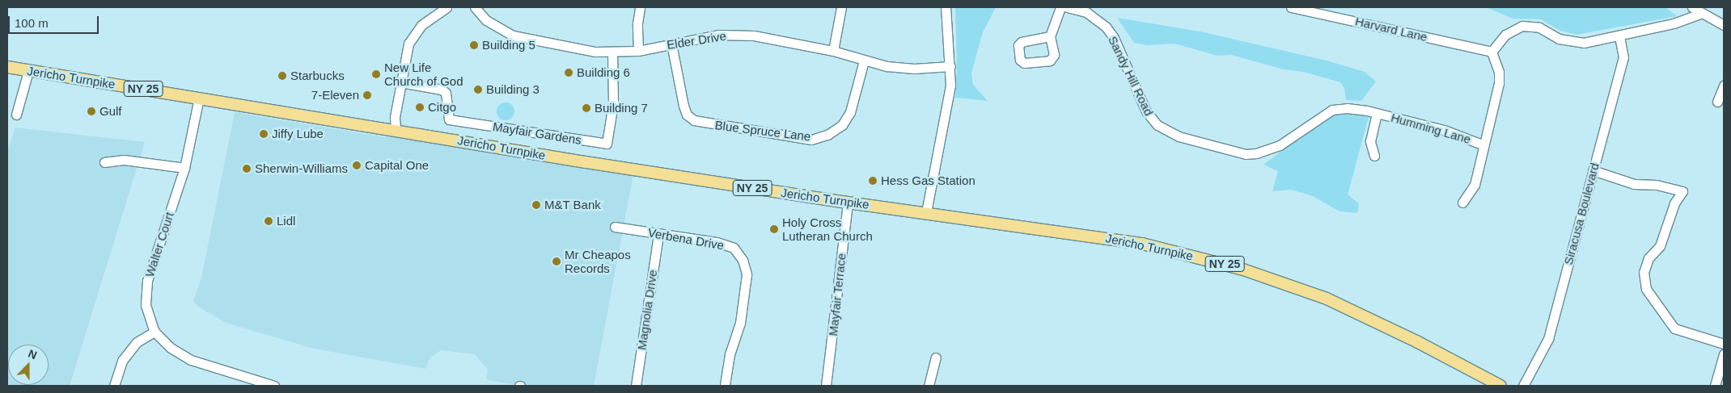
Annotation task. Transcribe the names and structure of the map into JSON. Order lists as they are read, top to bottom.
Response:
{
  "streets": {
    "main road": ["Jericho Turnpike", "NY 25"],
    "street": [
      "Harvard Lane",
      "Elder Drive",
      "Sandy Hill Road",
      "Humming Lane",
      "Blue Spruce Lane",
      "Mayfair Gardens",
      "Siracusa Boulevard",
      "Verbena Drive",
      "Walter Court",
      "Mayfair Terrace",
      "Magnolia Drive"
    ]
  },
  "crossings": [
    ["Elder Drive", "Blue Spruce Lane"],
    ["Elder Drive", "Mayfair Gardens"],
    ["Sandy Hill Road", "Humming Lane"],
    ["Jericho Turnpike", "Walter Court"],
    ["Jericho Turnpike", "Mayfair Terrace"],
    ["Verbena Drive", "Magnolia Drive"]
  ],
  "places": [
    "Building 5",
    "Building 6",
    "New Life Church of God",
    "Starbucks",
    "Building 3",
    "7-Eleven",
    "Citgo",
    "Building 7",
    "Gulf",
    "Jiffy Lube",
    "Capital One",
    "Sherwin-Williams",
    "Hess Gas Station",
    "M&T Bank",
    "Lidl",
    "Holy Cross Lutheran Church",
    "Mr Cheapos Records"
  ],
  "scale_bar": "100 m",
  "north": "top"
}
